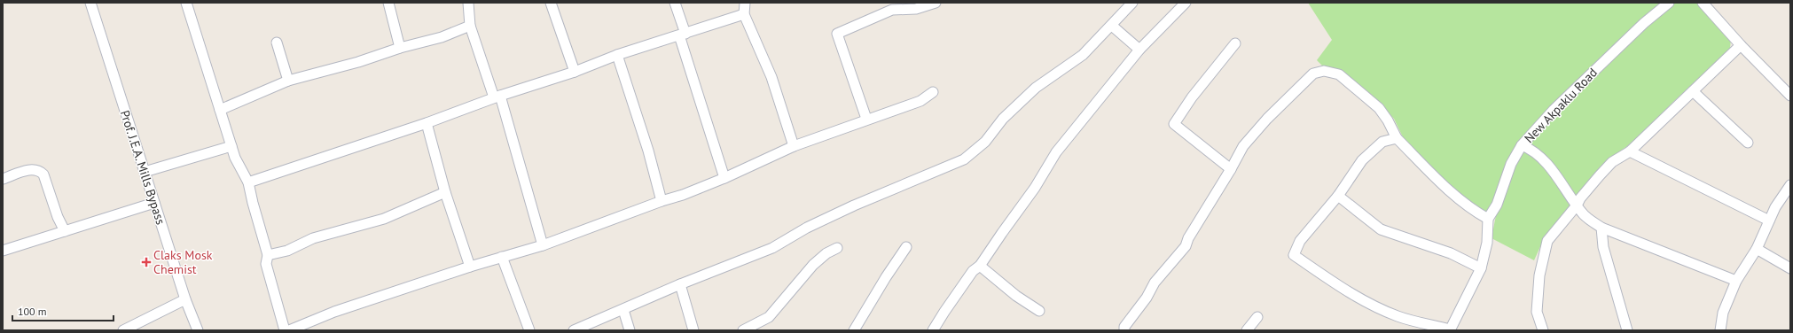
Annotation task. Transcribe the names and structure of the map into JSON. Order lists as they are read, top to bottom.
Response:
{
  "streets": {
    "street": ["New Akpaklu Road", "Prof. J.E.A. Mills Bypass"]
  },
  "places": {
    "health": ["Claks Mosk Chemist"]
  },
  "scale_bar": "100 m"
}
